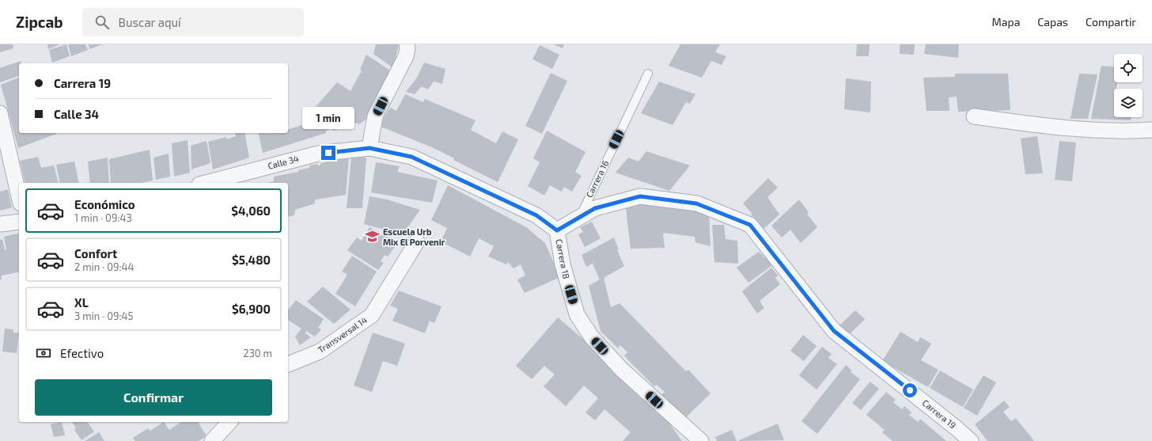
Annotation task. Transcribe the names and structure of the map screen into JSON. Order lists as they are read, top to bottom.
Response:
{
  "streets": {
    "street": [
      "Calle 34",
      "Carrera 18",
      "Transversal 14",
      "Carrera 19"
    ],
    "lane": ["Carrera 16"]
  },
  "crossings": [
    ["Calle 34", "Carrera 18"],
    ["Carrera 16", "Carrera 19"]
  ],
  "places": {
    "school or university": ["Escuela Urb Mix El Porvenir"]
  },
  "page": {
    "header": "Zipcab",
    "search": "Buscar aquí",
    "nav": ["Mapa", "Capas", "Compartir"],
    "banner": ["Carrera 19", "Calle 34"],
    "bubble": "1 min",
    "list": [
      {
        "name": "Económico",
        "note": "1 min · 09:43",
        "value": "$4,060"
      },
      {
        "name": "Confort",
        "note": "2 min · 09:44",
        "value": "$5,480"
      },
      {
        "name": "XL",
        "note": "3 min · 09:45",
        "value": "$6,900"
      }
    ],
    "pay": ["Efectivo", "230 m"],
    "buttons": "Confirmar"
  }
}
